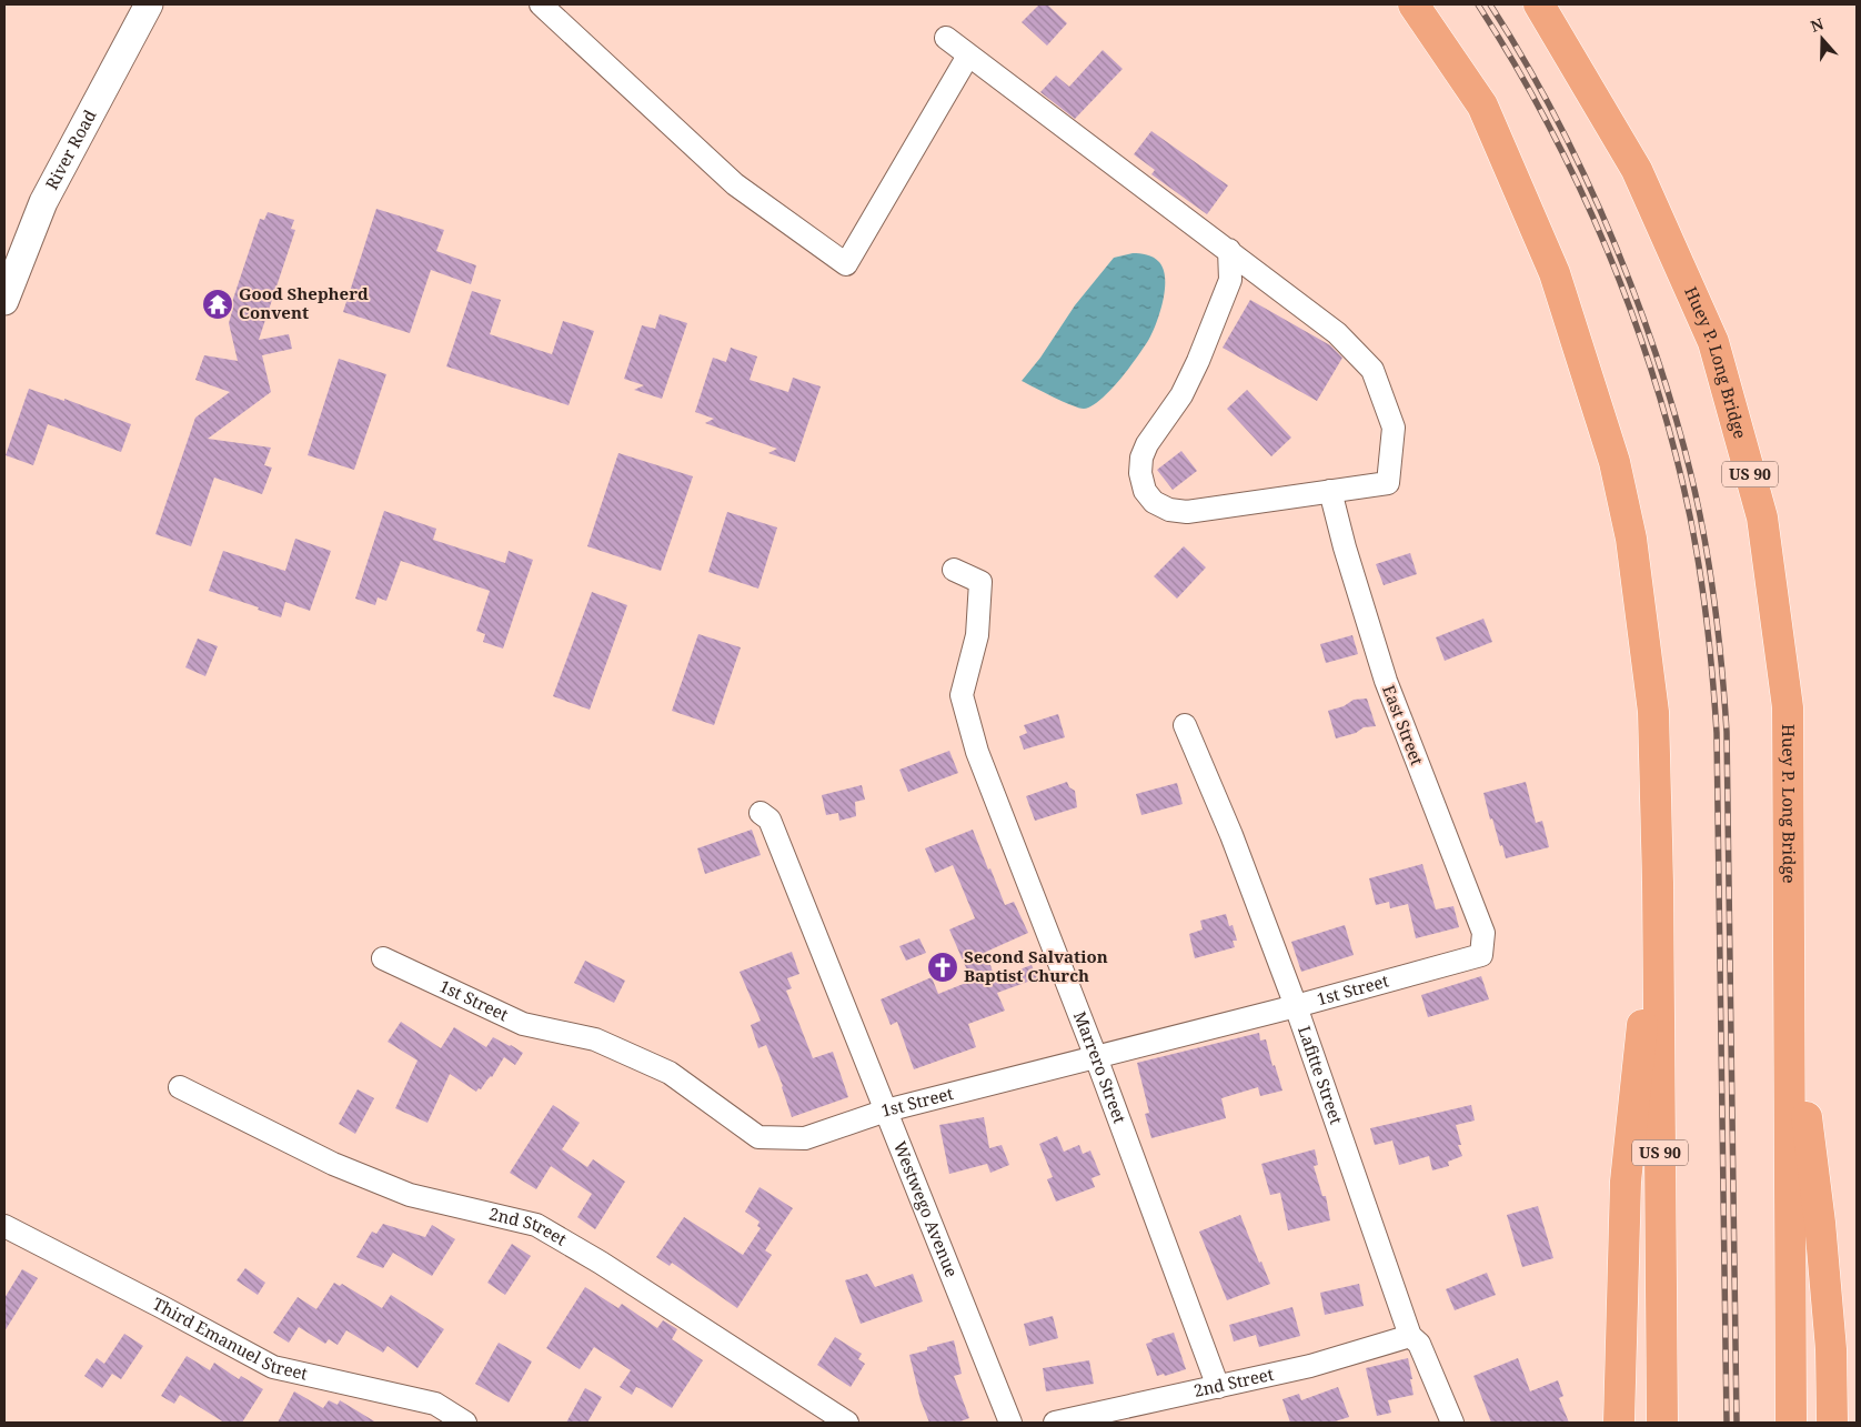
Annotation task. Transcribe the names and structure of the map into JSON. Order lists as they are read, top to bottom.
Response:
{
  "streets": {
    "highway": ["Huey P. Long Bridge", "US 90"],
    "street": [
      "River Road",
      "East Street",
      "1st Street",
      "Marrero Street",
      "Lafitte Street",
      "Westwego Avenue",
      "2nd Street",
      "Third Emanuel Street"
    ]
  },
  "crossings": [
    ["Huey P. Long Bridge", "US 90"],
    ["East Street", "1st Street"],
    ["1st Street", "Marrero Street"],
    ["1st Street", "Lafitte Street"],
    ["1st Street", "Westwego Avenue"],
    ["Marrero Street", "2nd Street"],
    ["Lafitte Street", "2nd Street"]
  ],
  "places": {
    "temple": ["Good Shepherd Convent"],
    "church": ["Second Salvation Baptist Church"]
  },
  "north": "top"
}
